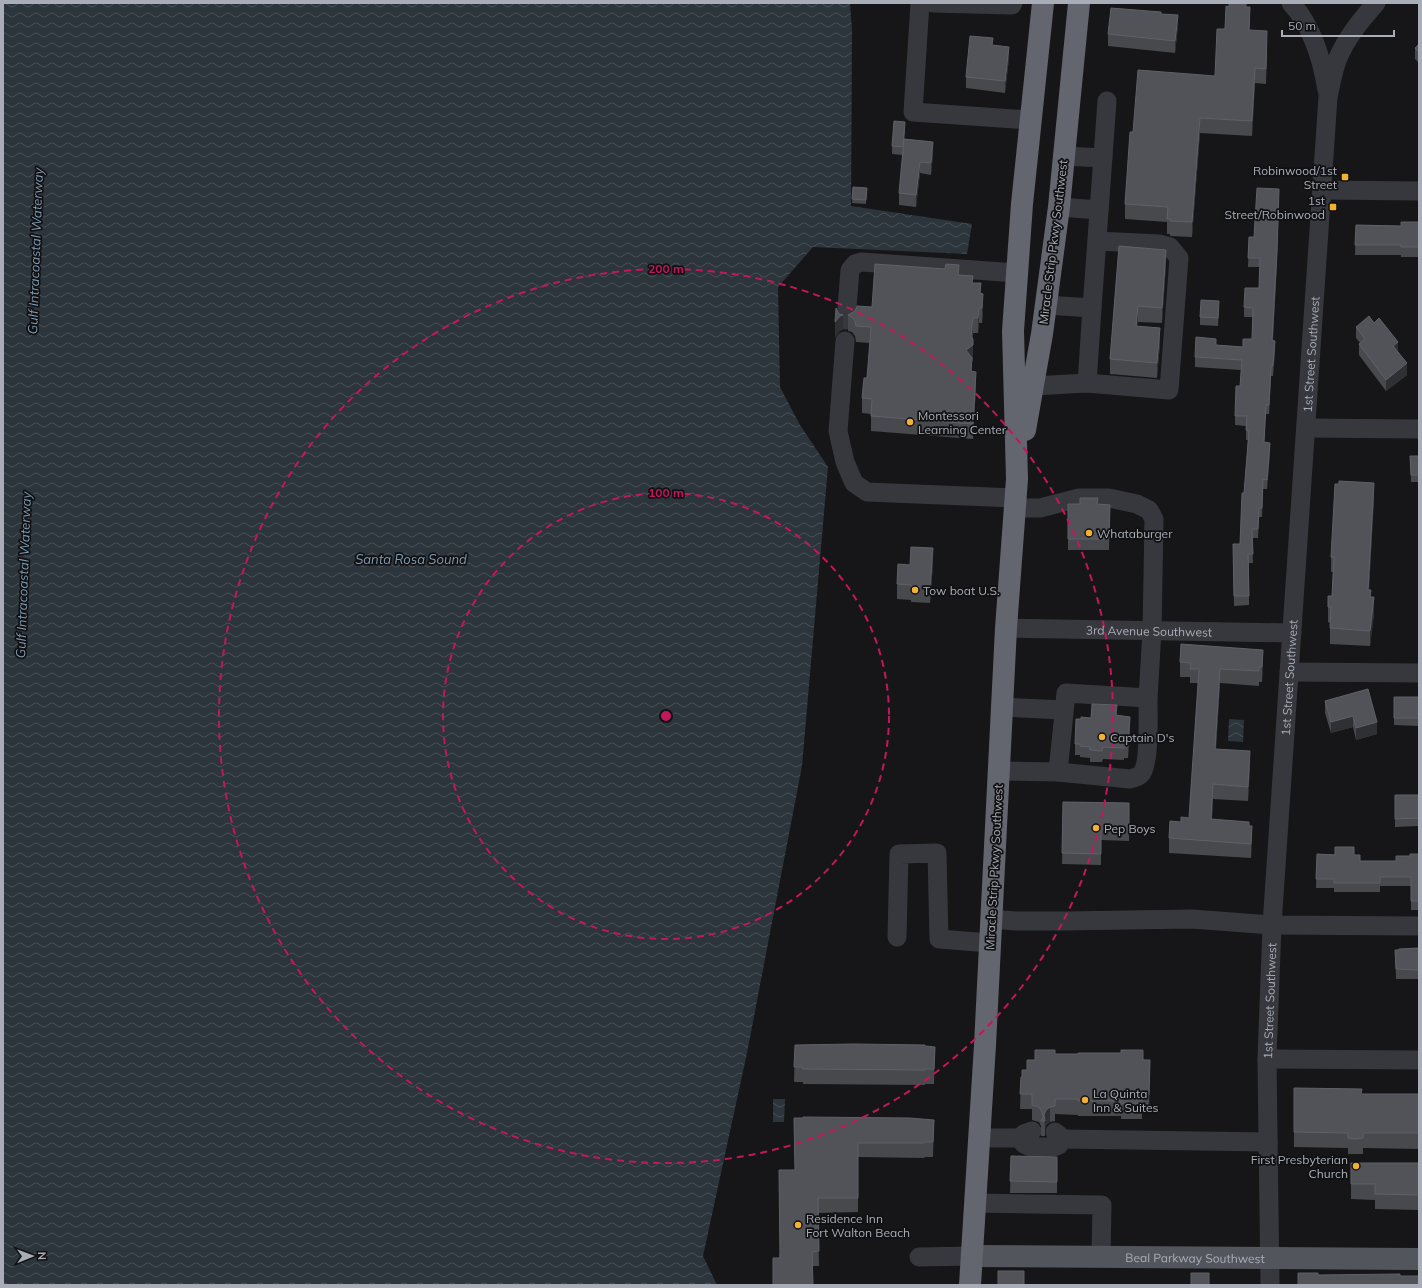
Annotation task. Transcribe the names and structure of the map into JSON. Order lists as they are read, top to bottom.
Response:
{
  "streets": {
    "highway": ["Miracle Strip Pkwy Southwest"],
    "main road": ["Beal Parkway Southwest"],
    "street": ["1st Street Southwest", "3rd Avenue Southwest"]
  },
  "crossings": [
    ["Miracle Strip Pkwy Southwest", "3rd Avenue Southwest"],
    ["Miracle Strip Pkwy Southwest", "Beal Parkway Southwest"],
    ["1st Street Southwest", "3rd Avenue Southwest"],
    ["1st Street Southwest", "Beal Parkway Southwest"]
  ],
  "water": ["Gulf Intracoastal Waterway", "Santa Rosa Sound"],
  "places": {
    "transit": ["Robinwood/1st Street", "1st Street/Robinwood"],
    "other": [
      "Montessori Learning Center",
      "Whataburger",
      "Tow boat U.S.",
      "Captain D's",
      "Pep Boys",
      "La Quinta Inn & Suites",
      "First Presbyterian Church",
      "Residence Inn Fort Walton Beach"
    ]
  },
  "scale_bar": "50 m",
  "north": "right",
  "rings": ["200 m", "100 m"]
}
